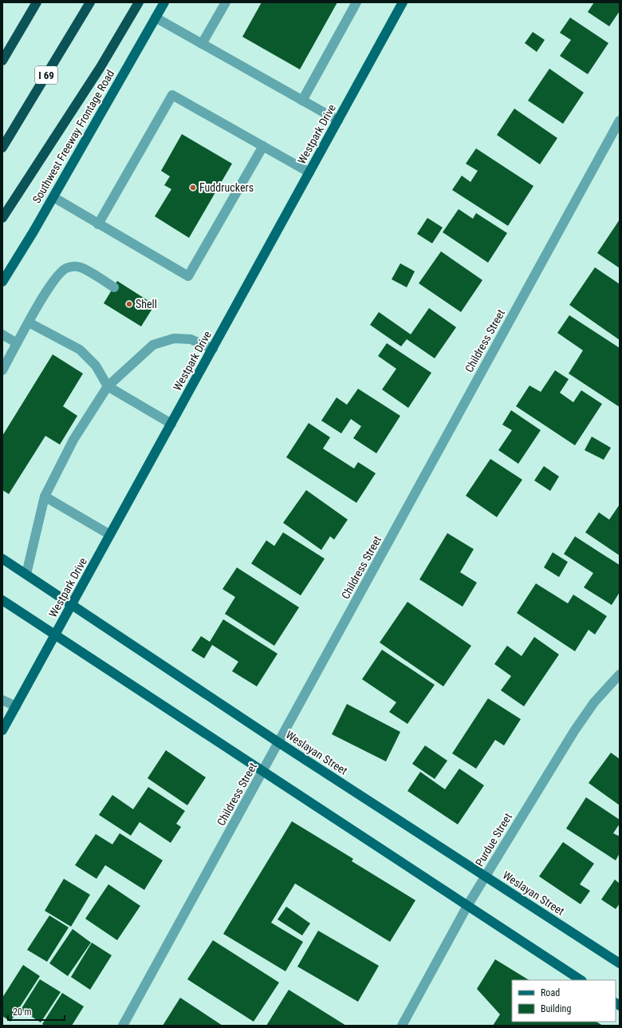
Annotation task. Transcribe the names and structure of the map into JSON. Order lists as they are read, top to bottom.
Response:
{
  "streets": {
    "highway": ["I 69"],
    "main road": ["Westpark Drive", "Southwest Freeway Frontage Road", "Weslayan Street"],
    "street": ["Childress Street", "Purdue Street"]
  },
  "crossings": [
    ["Westpark Drive", "Weslayan Street"],
    ["Childress Street", "Weslayan Street"],
    ["Weslayan Street", "Purdue Street"]
  ],
  "places": ["Fuddruckers", "Shell"],
  "legend": ["Road", "Building"],
  "scale_bar": "20 m"
}
